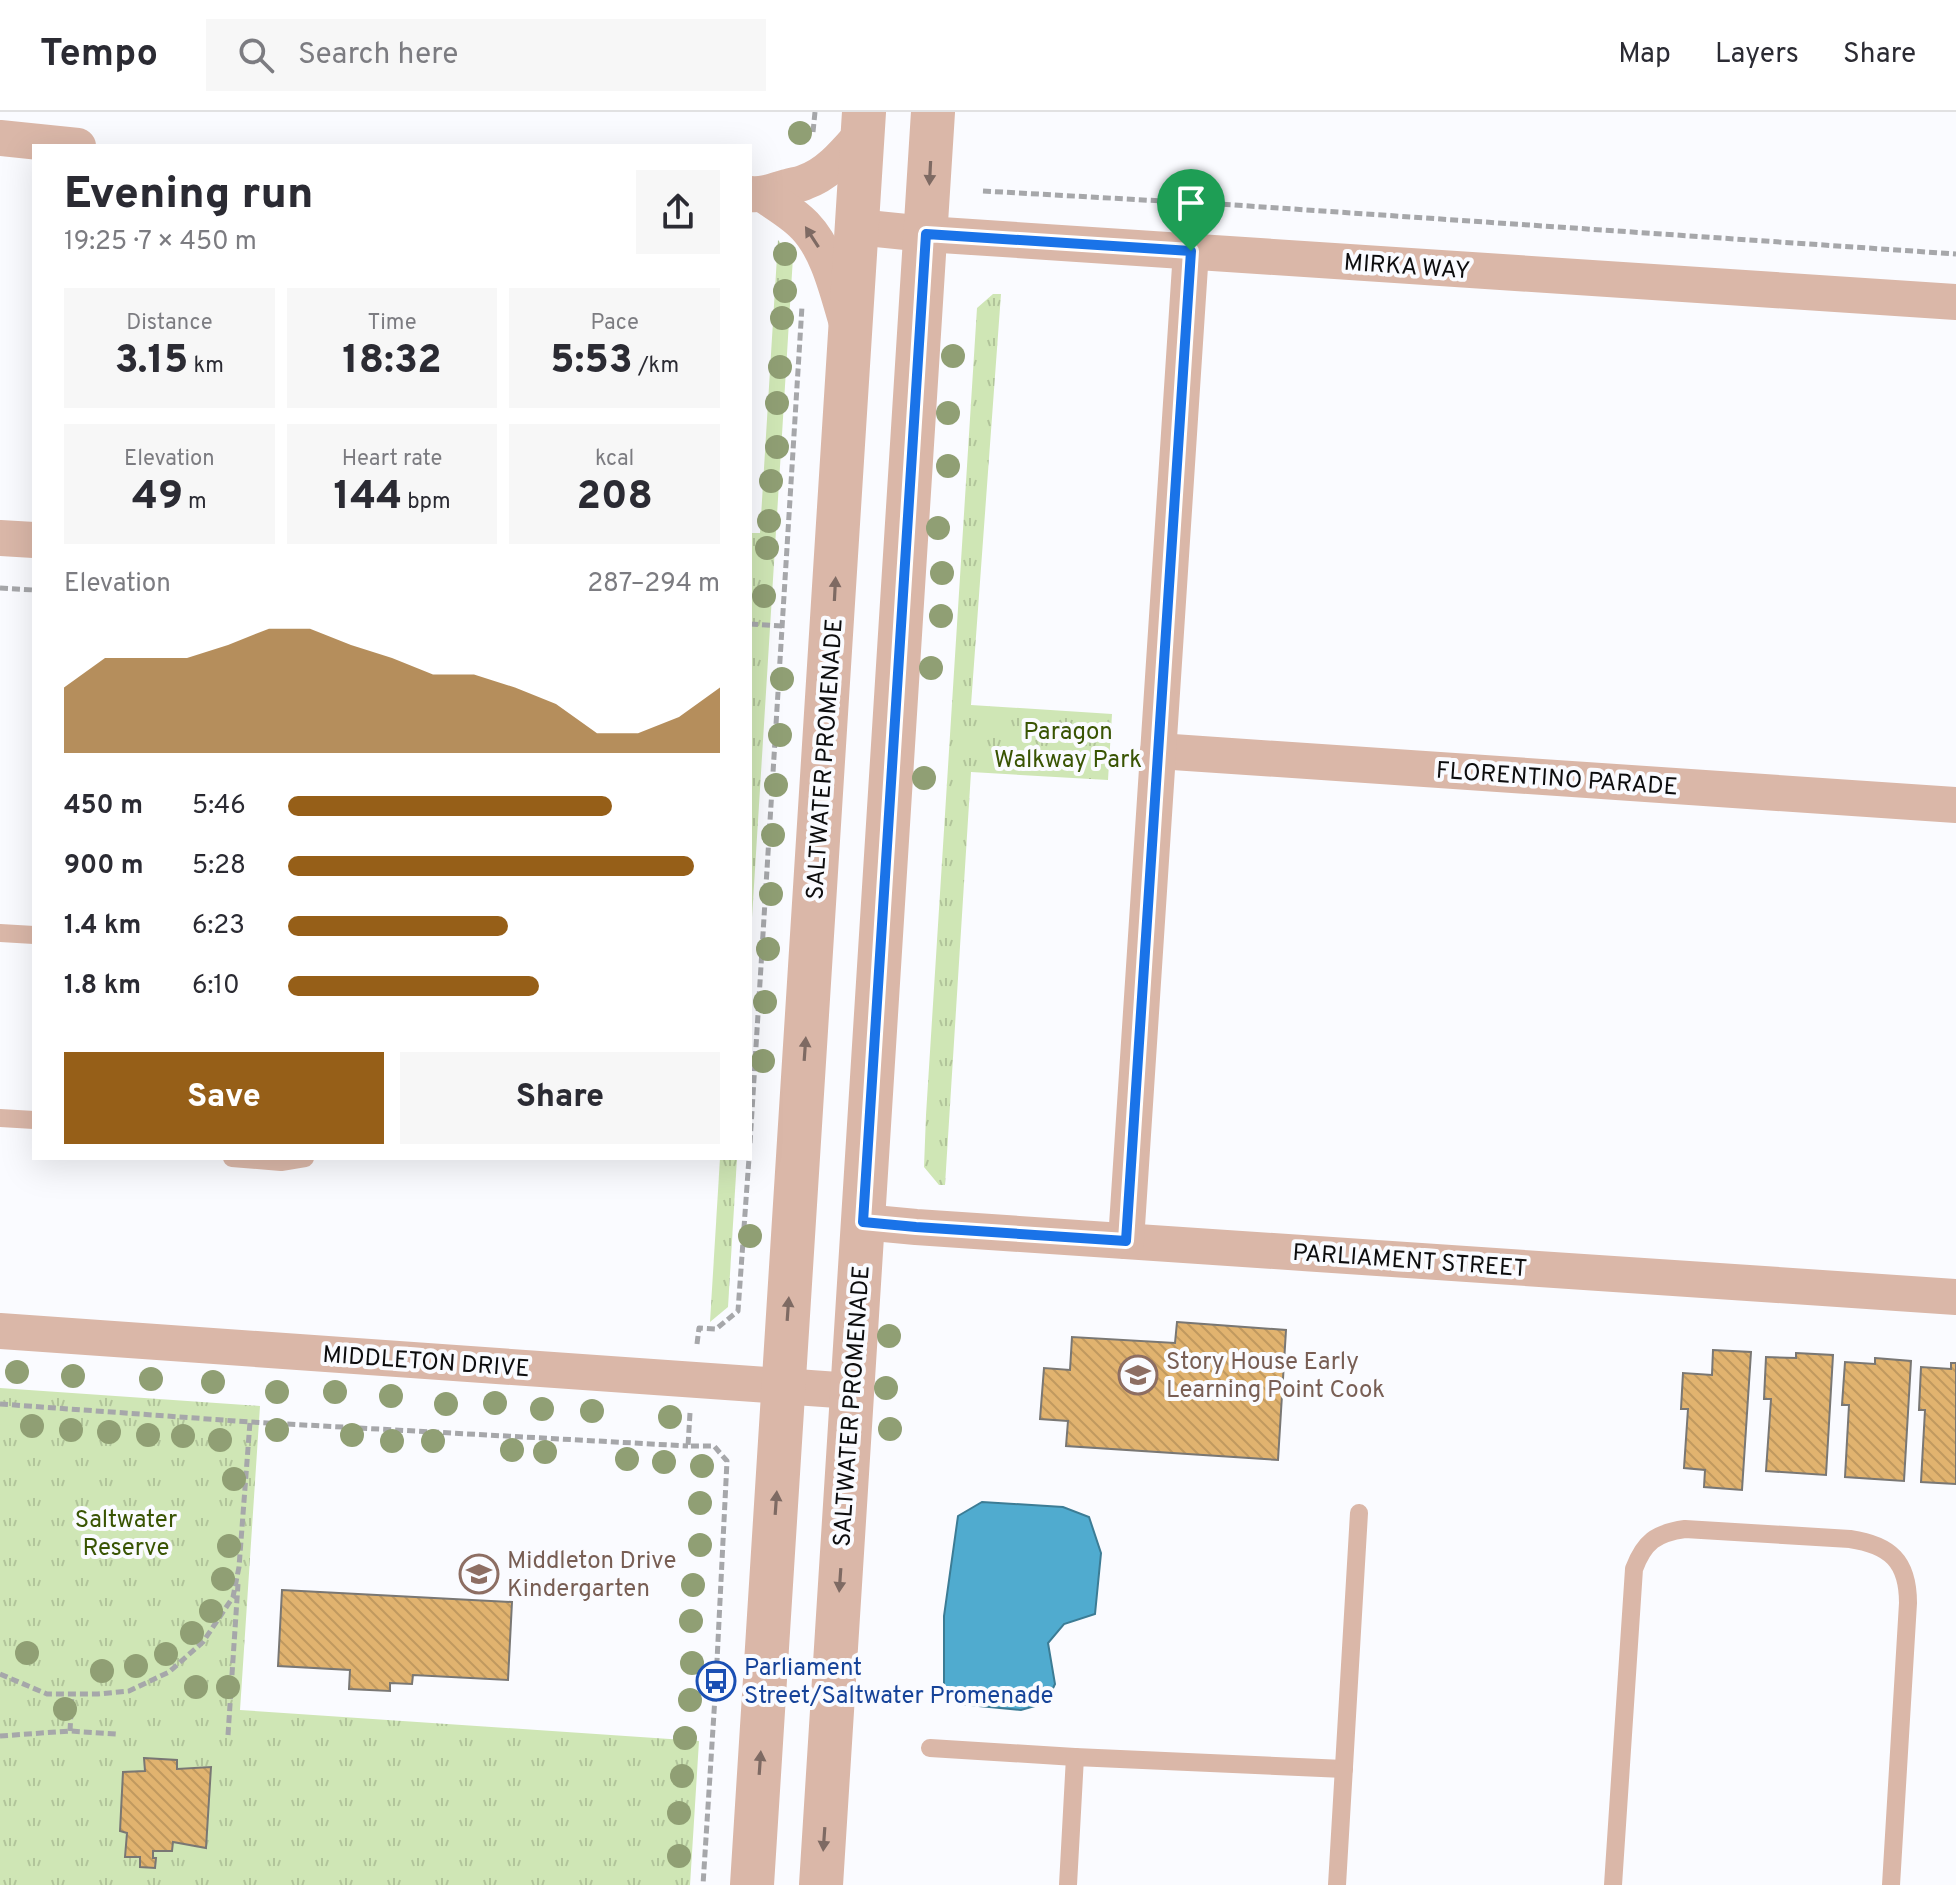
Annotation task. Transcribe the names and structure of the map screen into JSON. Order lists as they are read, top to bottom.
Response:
{
  "streets": {
    "street": [
      "MIRKA WAY",
      "SALTWATER PROMENADE",
      "FLORENTINO PARADE",
      "PARLIAMENT STREET",
      "MIDDLETON DRIVE"
    ]
  },
  "crossings": [
    ["MIRKA WAY", "SALTWATER PROMENADE"],
    ["SALTWATER PROMENADE", "PARLIAMENT STREET"],
    ["SALTWATER PROMENADE", "MIDDLETON DRIVE"]
  ],
  "parks": ["Paragon Walkway Park", "Saltwater Reserve"],
  "places": {
    "school or university": ["Story House Early Learning Point Cook", "Middleton Drive Kindergarten"],
    "bus stop": ["Parliament Street/Saltwater Promenade"]
  },
  "page": {
    "header": "Tempo",
    "search": "Search here",
    "nav": ["Map", "Layers", "Share"],
    "heading": ["Evening run", "19:25 · 7 × 450 m"],
    "stats": [
      ["Distance", "3.15 km"],
      ["Time", "18:32"],
      ["Pace", "5:53 /km"],
      ["Elevation", "49 m"],
      ["Heart rate", "144 bpm"],
      ["kcal", "208"]
    ],
    "chart": ["Elevation", "287–294 m"],
    "list": [
      {
        "name": "450 m",
        "note": "5:46"
      },
      {
        "name": "900 m",
        "note": "5:28"
      },
      {
        "name": "1.4 km",
        "note": "6:23"
      },
      {
        "name": "1.8 km",
        "note": "6:10"
      }
    ],
    "buttons": ["Save", "Share"]
  }
}
